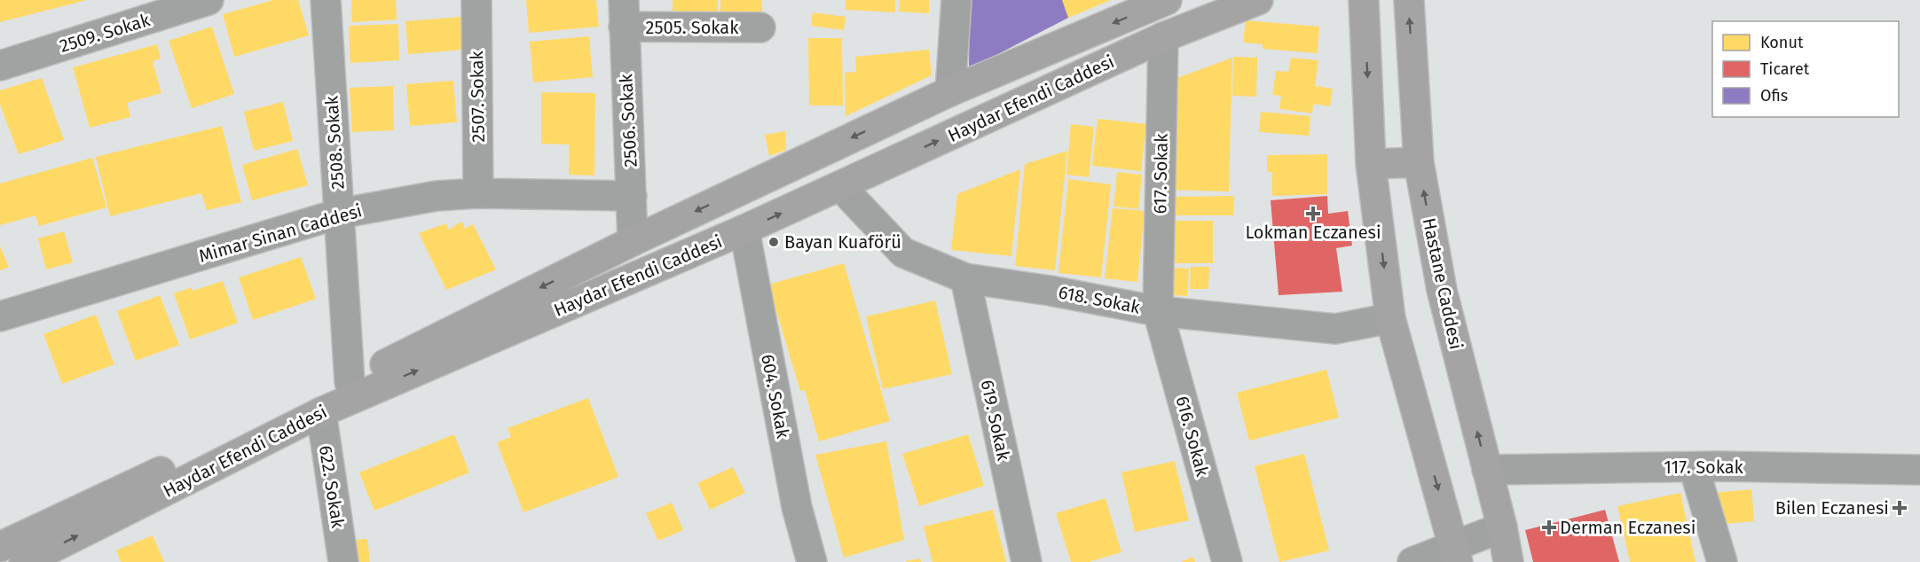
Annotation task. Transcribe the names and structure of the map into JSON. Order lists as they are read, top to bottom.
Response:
{
  "streets": {
    "main road": ["Haydar Efendi Caddesi", "Hastane Caddesi"],
    "street": [
      "2505. Sokak",
      "2509. Sokak",
      "2507. Sokak",
      "2506. Sokak",
      "2508. Sokak",
      "617. Sokak",
      "Mimar Sinan Caddesi",
      "618. Sokak",
      "604. Sokak",
      "619. Sokak",
      "616. Sokak",
      "117. Sokak",
      "622. Sokak"
    ]
  },
  "crossings": [
    ["2505. Sokak", "2506. Sokak"],
    ["2507. Sokak", "Mimar Sinan Caddesi"],
    ["Haydar Efendi Caddesi", "2506. Sokak"],
    ["Haydar Efendi Caddesi", "2508. Sokak"],
    ["Haydar Efendi Caddesi", "617. Sokak"],
    ["Haydar Efendi Caddesi", "618. Sokak"],
    ["Haydar Efendi Caddesi", "604. Sokak"],
    ["Haydar Efendi Caddesi", "622. Sokak"],
    ["2506. Sokak", "Mimar Sinan Caddesi"],
    ["2508. Sokak", "Mimar Sinan Caddesi"],
    ["617. Sokak", "618. Sokak"],
    ["617. Sokak", "616. Sokak"],
    ["Hastane Caddesi", "117. Sokak"],
    ["618. Sokak", "619. Sokak"],
    ["618. Sokak", "616. Sokak"]
  ],
  "places": {
    "health": ["Lokman Eczanesi", "Bilen Eczanesi", "Derman Eczanesi"],
    "other": ["Bayan Kuaförü"]
  },
  "legend": ["Konut", "Ticaret", "Ofis"]
}
